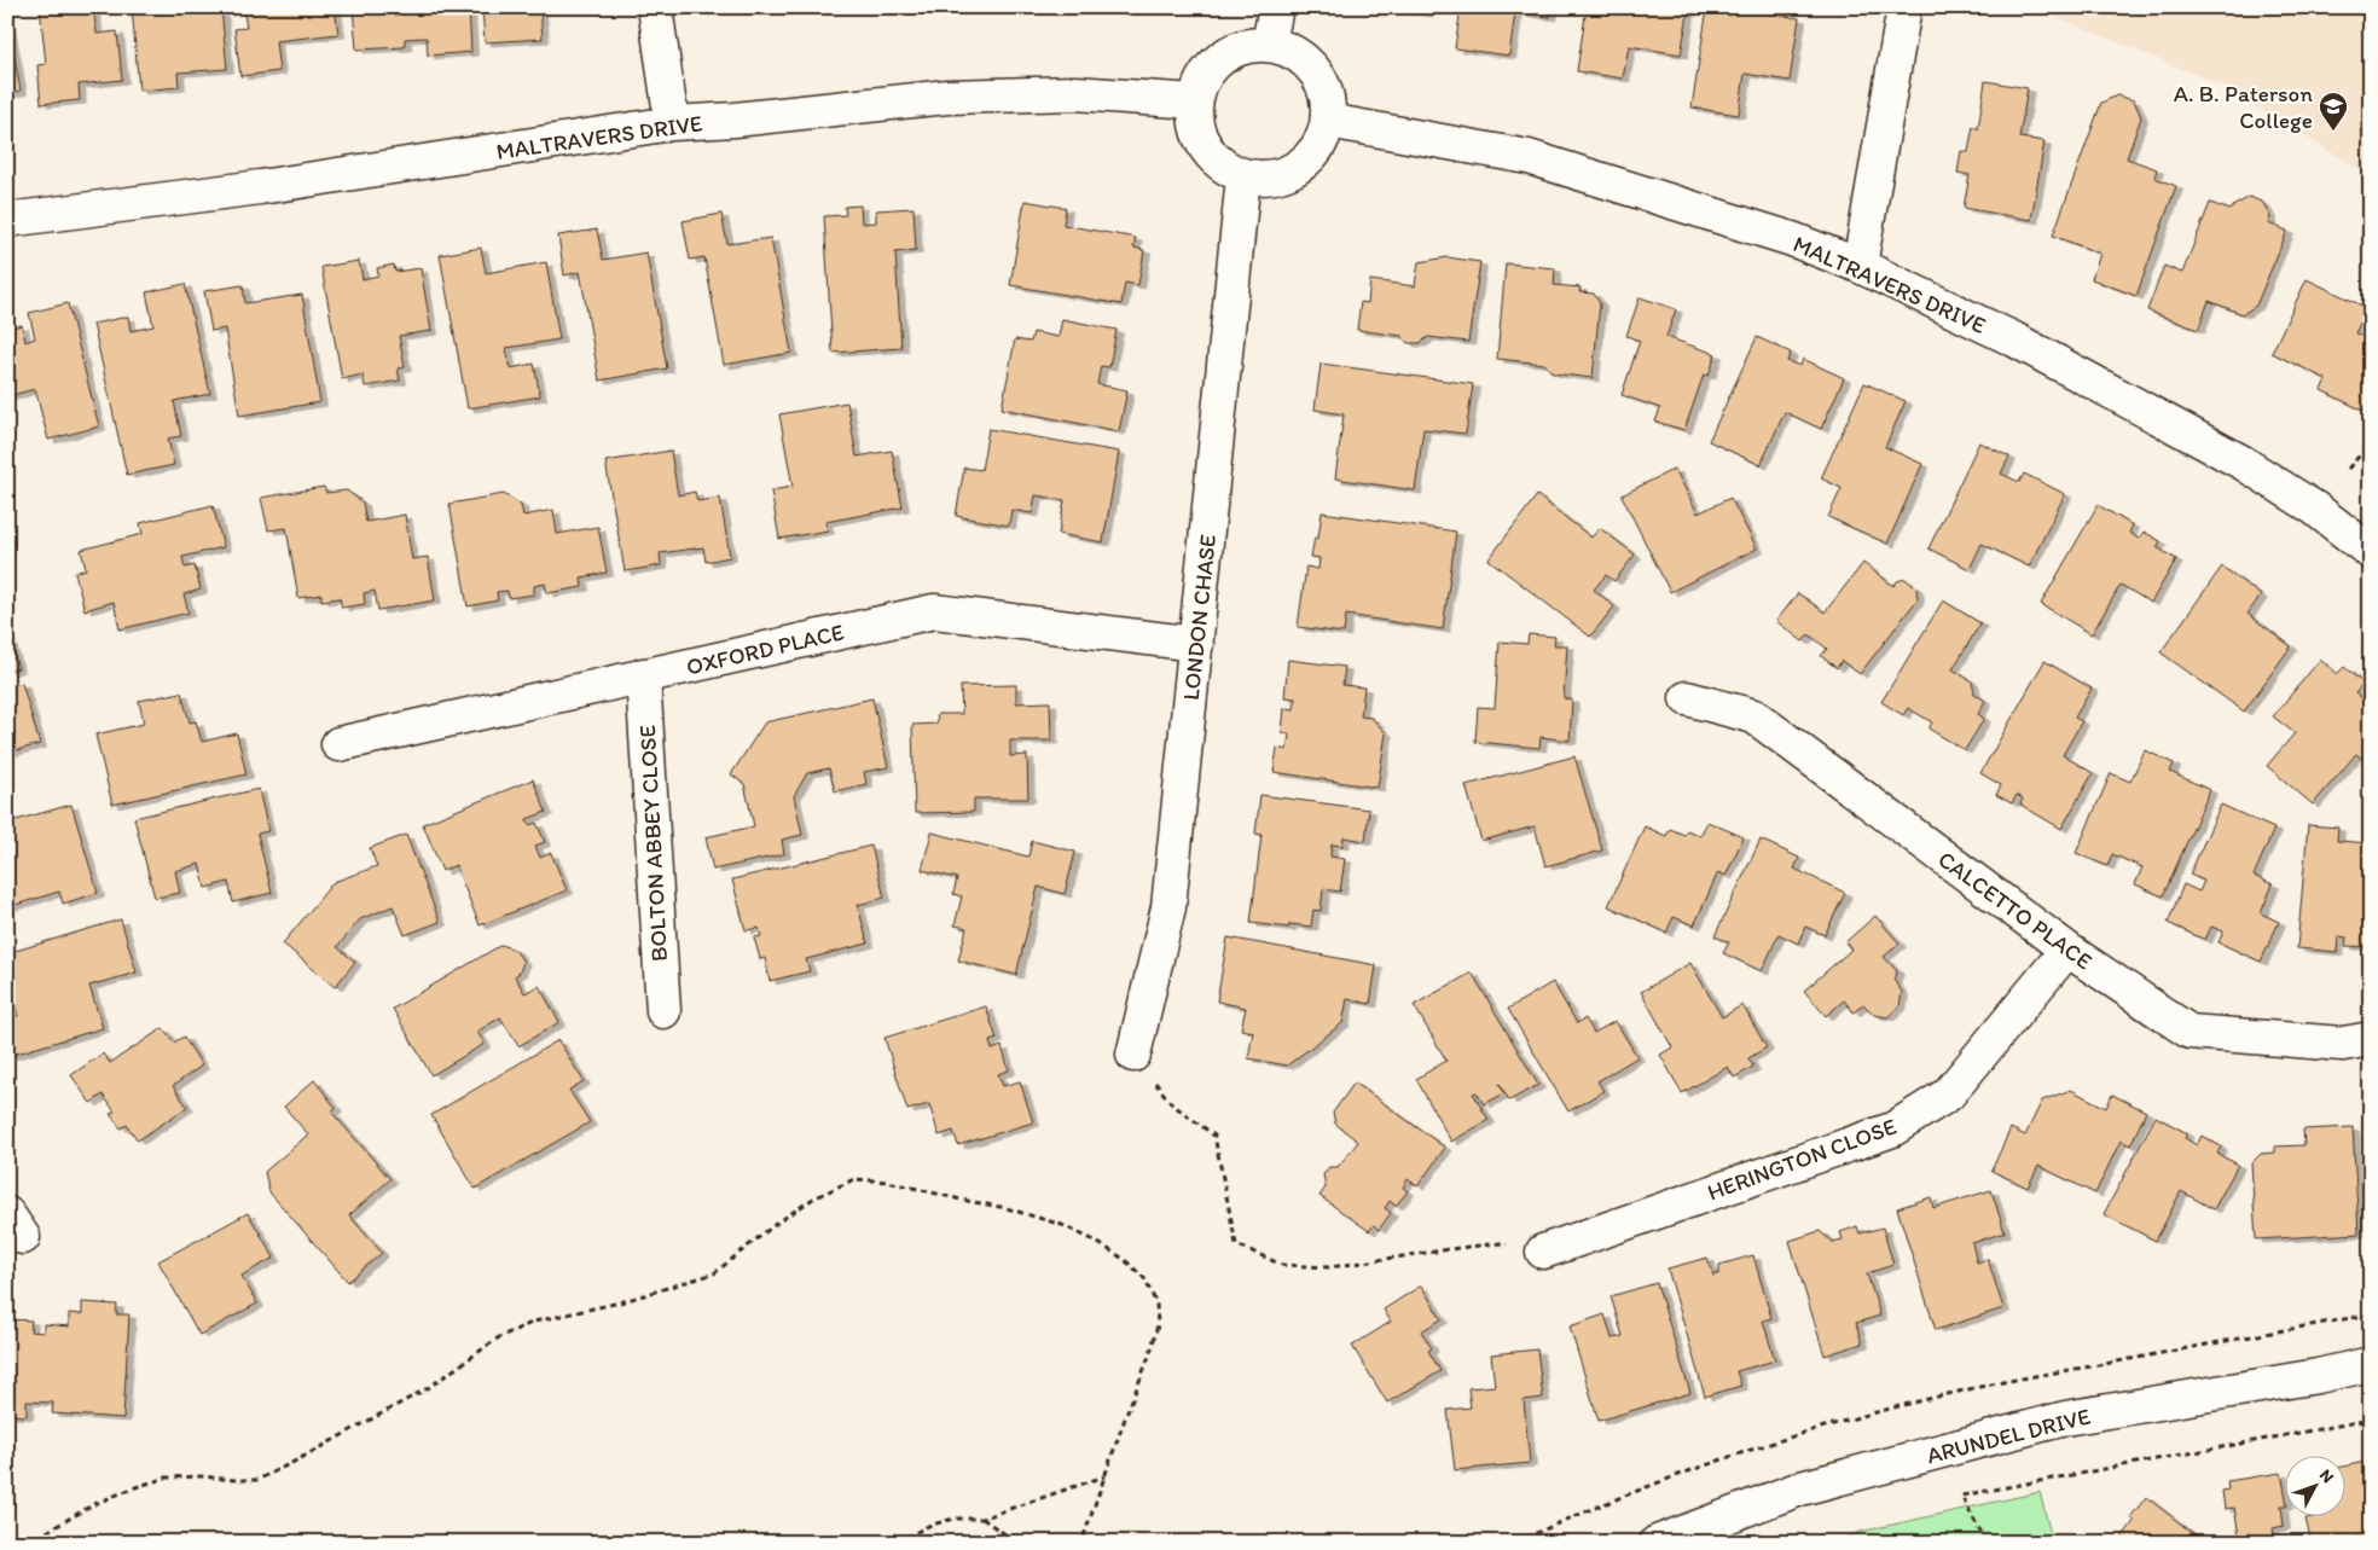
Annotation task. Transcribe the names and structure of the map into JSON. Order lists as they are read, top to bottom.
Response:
{
  "streets": {
    "street": [
      "MALTRAVERS DRIVE",
      "LONDON CHASE",
      "OXFORD PLACE",
      "BOLTON ABBEY CLOSE",
      "CALCETTO PLACE",
      "HERINGTON CLOSE",
      "ARUNDEL DRIVE"
    ]
  },
  "crossings": [
    ["MALTRAVERS DRIVE", "LONDON CHASE"],
    ["LONDON CHASE", "OXFORD PLACE"],
    ["OXFORD PLACE", "BOLTON ABBEY CLOSE"],
    ["CALCETTO PLACE", "HERINGTON CLOSE"]
  ],
  "places": {
    "school or university": ["A. B. Paterson College"]
  },
  "north": "top right"
}
